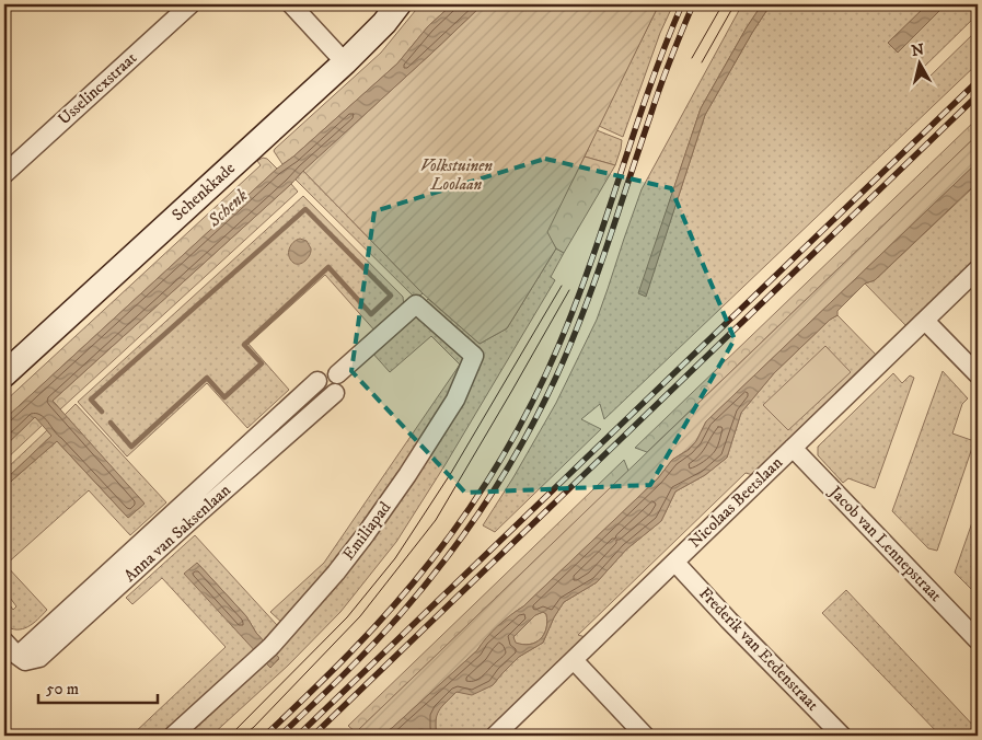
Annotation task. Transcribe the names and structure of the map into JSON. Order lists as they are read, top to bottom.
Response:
{
  "streets": {
    "street": [
      "Usselincxstraat",
      "Schenkkade",
      "Nicolaas Beetslaan",
      "Emiliapad",
      "Anna van Saksenlaan",
      "Jacob van Lennepstraat",
      "Frederik van Eedenstraat"
    ]
  },
  "crossings": [
    ["Nicolaas Beetslaan", "Jacob van Lennepstraat"],
    ["Nicolaas Beetslaan", "Frederik van Eedenstraat"],
    ["Emiliapad", "Anna van Saksenlaan"]
  ],
  "water": ["Schenk"],
  "parks": ["Volkstuinen Loolaan"],
  "scale_bar": "50 m",
  "north": "top"
}
